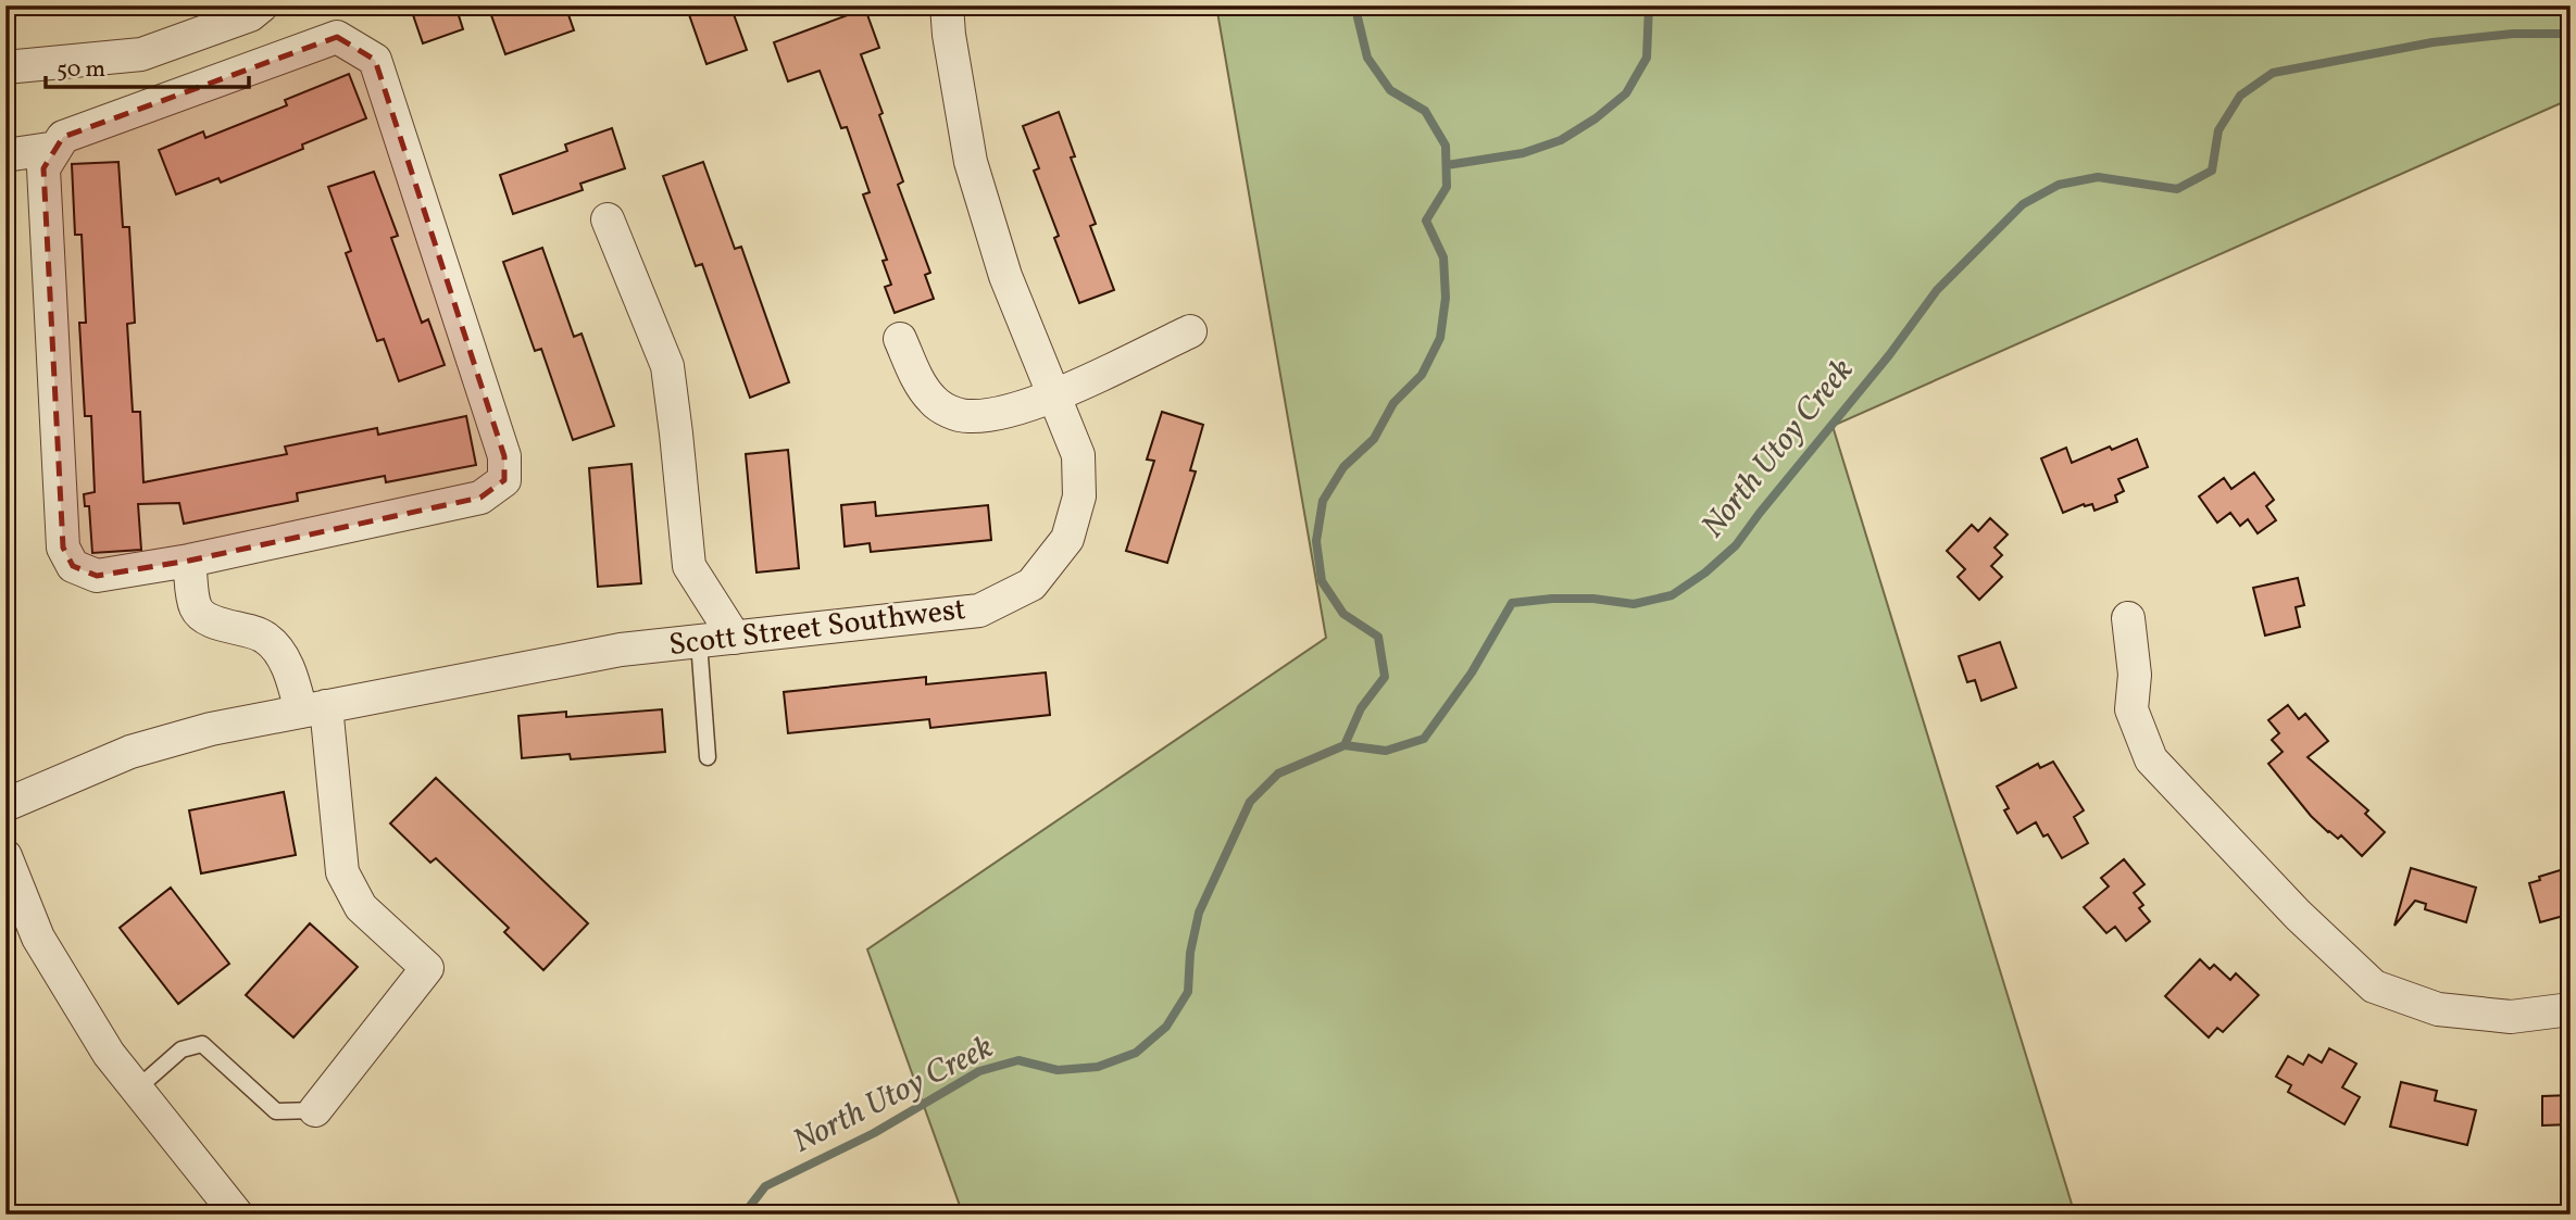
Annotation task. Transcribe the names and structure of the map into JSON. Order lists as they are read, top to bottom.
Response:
{
  "streets": {
    "street": ["Scott Street Southwest"]
  },
  "water": ["North Utoy Creek"],
  "scale_bar": "50 m"
}
